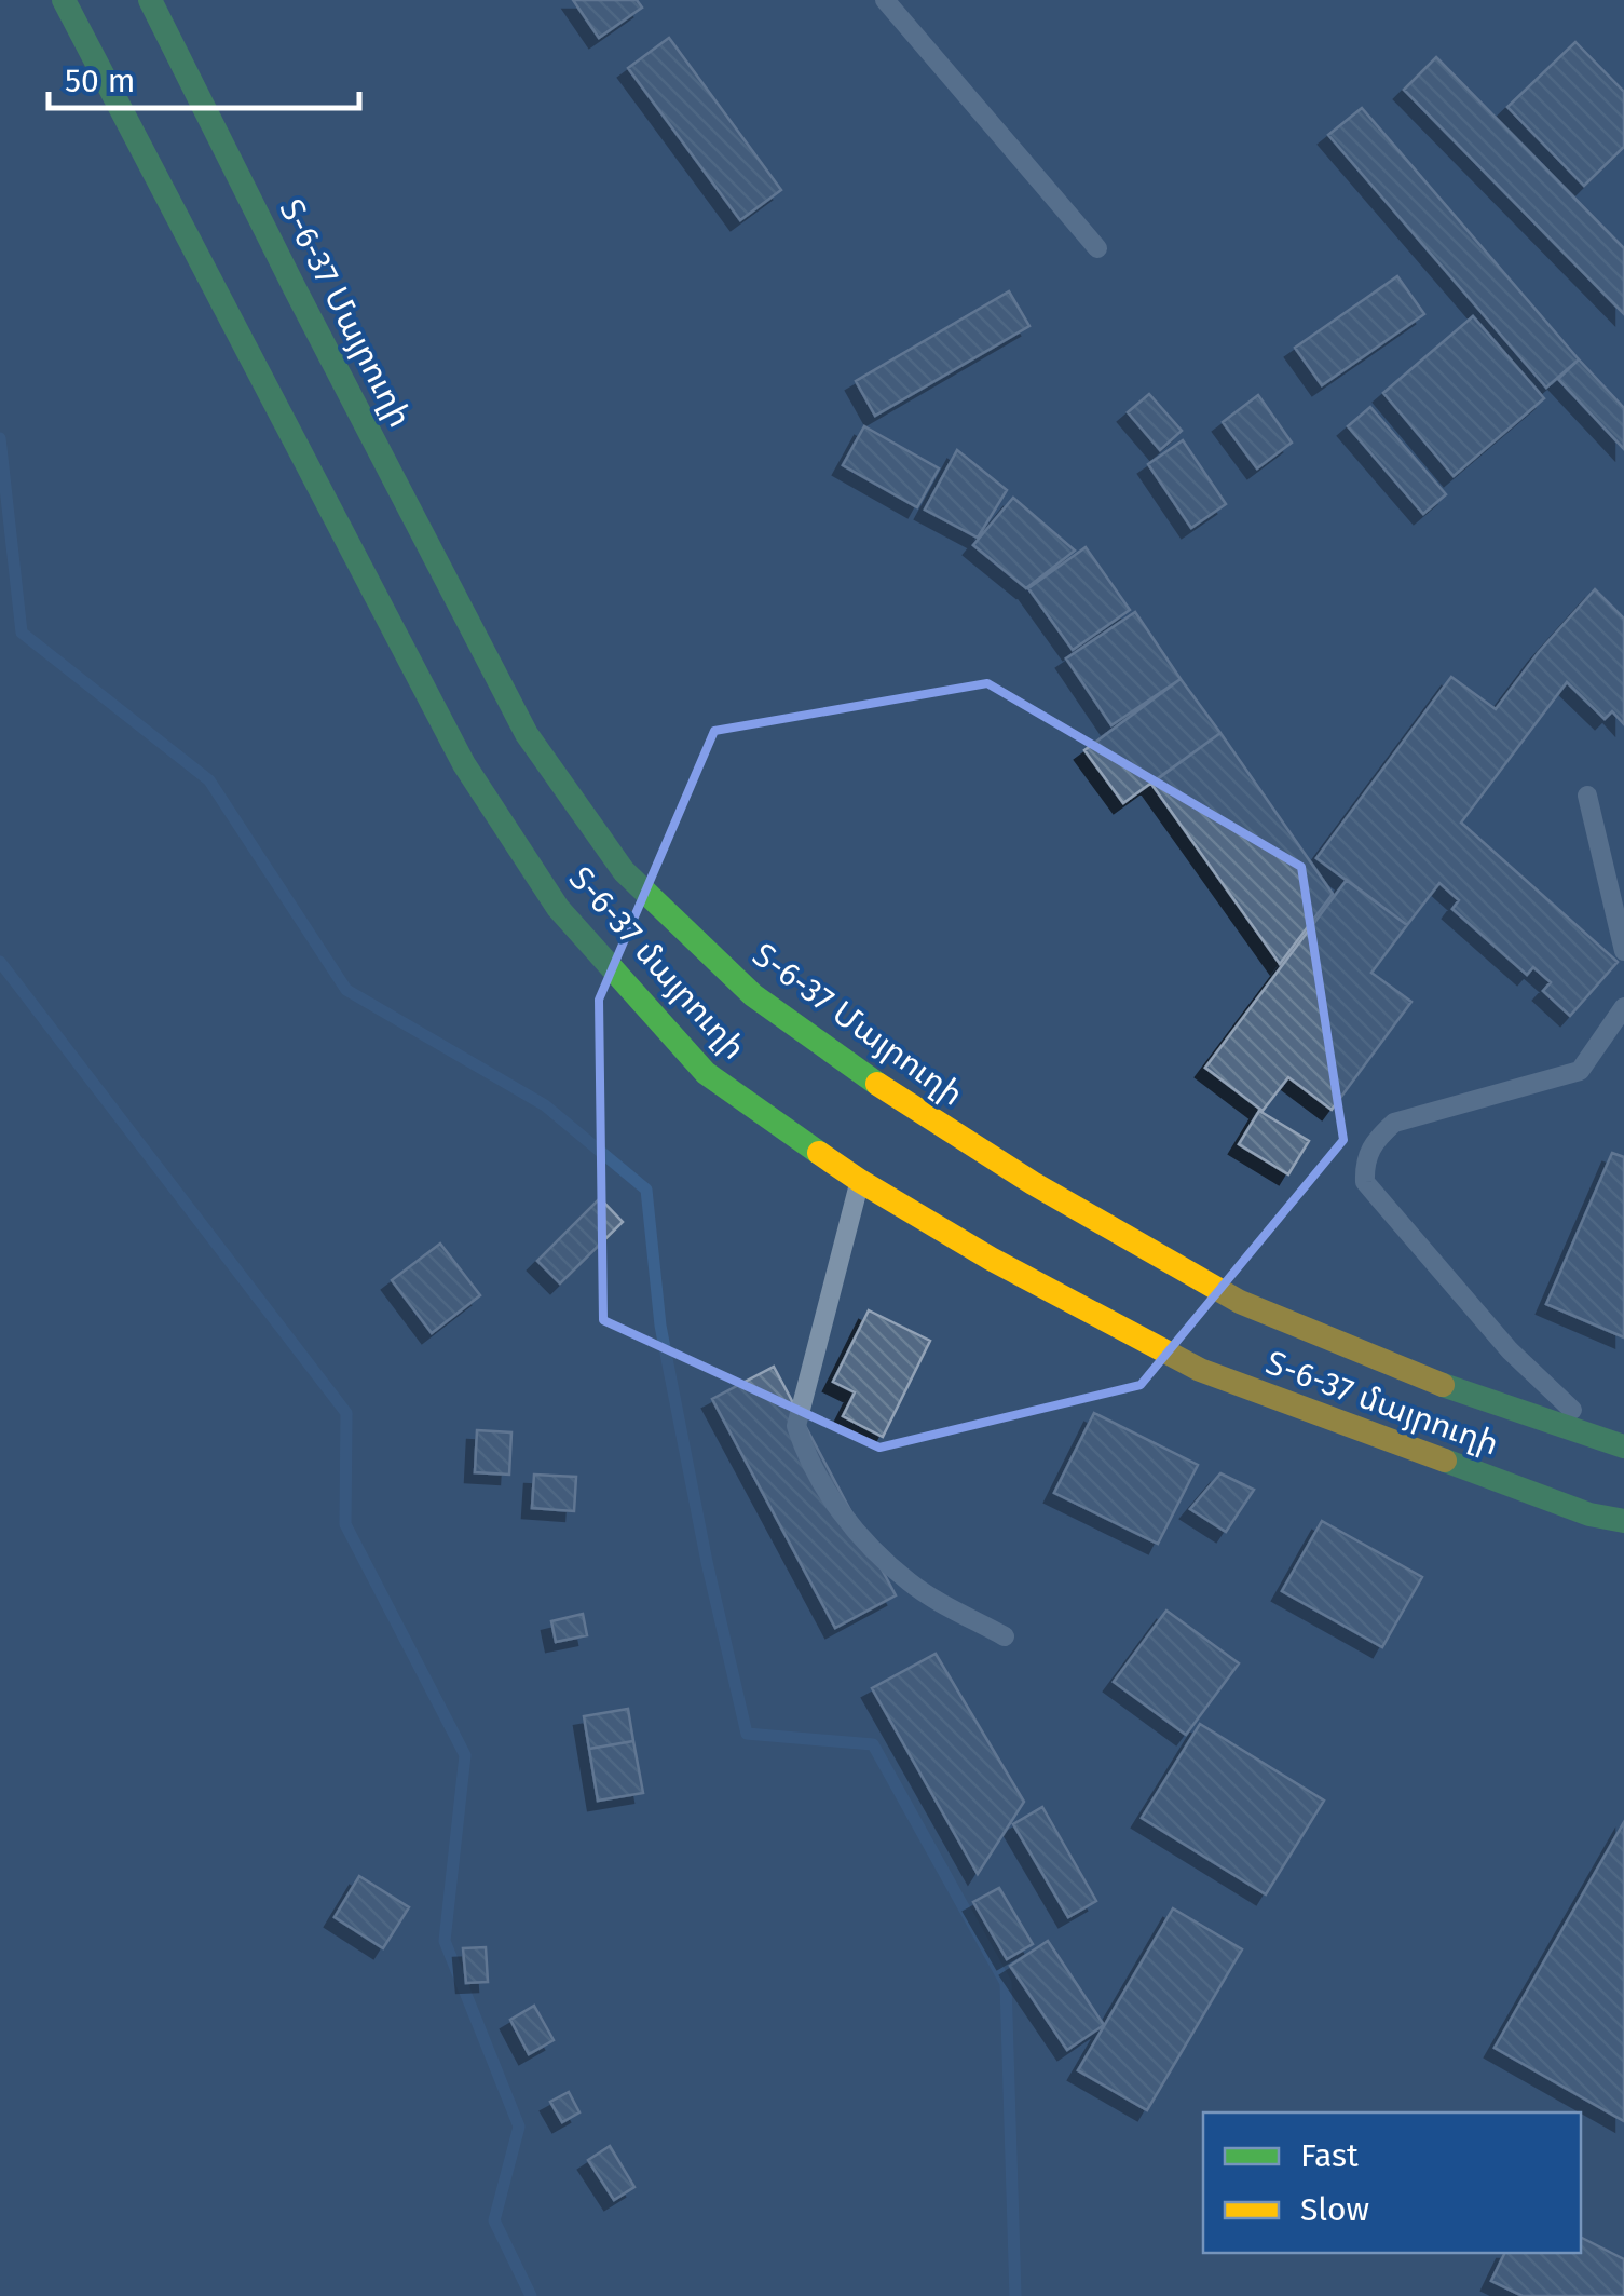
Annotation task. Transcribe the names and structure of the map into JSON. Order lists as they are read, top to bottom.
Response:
{
  "streets": {
    "main road": ["Տ-6-37 Մայրուղի", "Տ-6-37 մայրուղի"]
  },
  "legend": ["Fast", "Slow"],
  "scale_bar": "50 m"
}
